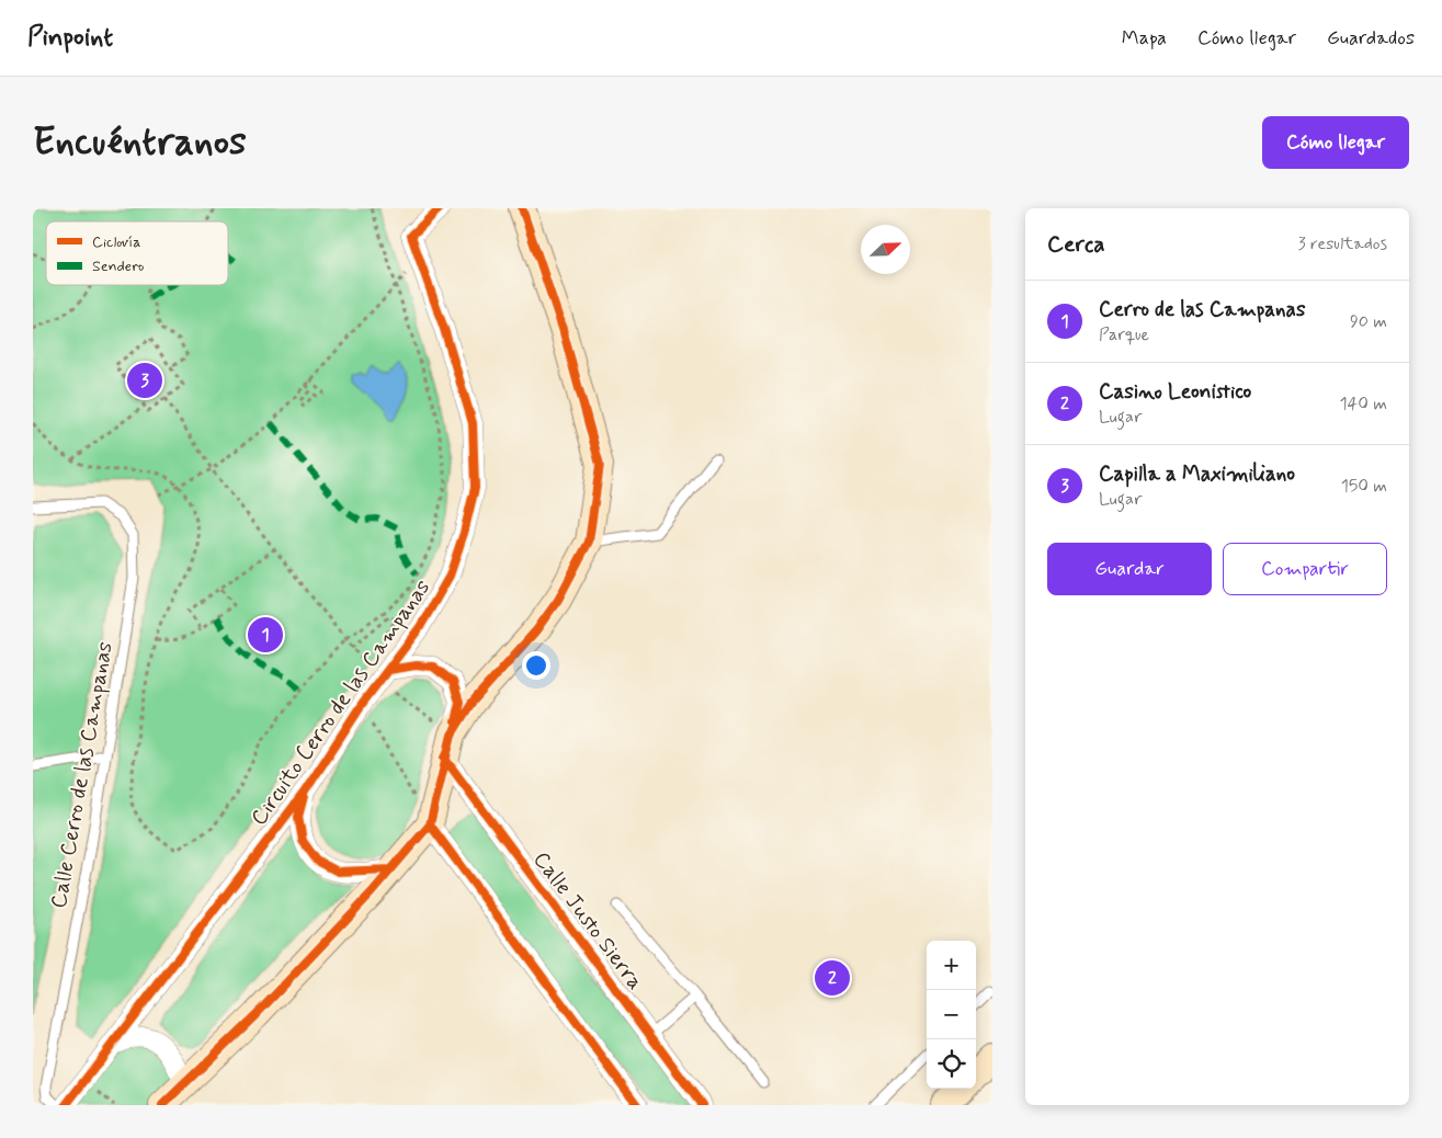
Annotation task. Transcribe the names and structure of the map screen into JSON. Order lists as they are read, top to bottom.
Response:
{
  "streets": {
    "street": ["Circuito Cerro de las Campanas", "Calle Justo Sierra"],
    "lane": ["Calle Cerro de las Campanas"]
  },
  "legend": ["Ciclovía", "Sendero"],
  "north": "top right",
  "page": {
    "header": "Pinpoint",
    "nav": ["Mapa", "Cómo llegar", "Guardados"],
    "buttons": [
      "Cómo llegar",
      ["Guardar", "Compartir"]
    ],
    "title": "Encuéntranos",
    "heading": ["Cerca", "3 resultados"],
    "list": [
      {
        "mark": "1",
        "name": "Cerro de las Campanas",
        "note": "Parque",
        "value": "90 m"
      },
      {
        "mark": "2",
        "name": "Casino Leonistico",
        "note": "Lugar",
        "value": "140 m"
      },
      {
        "mark": "3",
        "name": "Capilla a Maximiliano",
        "note": "Lugar",
        "value": "150 m"
      }
    ],
    "pins": ["3", "1", "2"],
    "map_buttons": ["+", "−"]
  }
}
